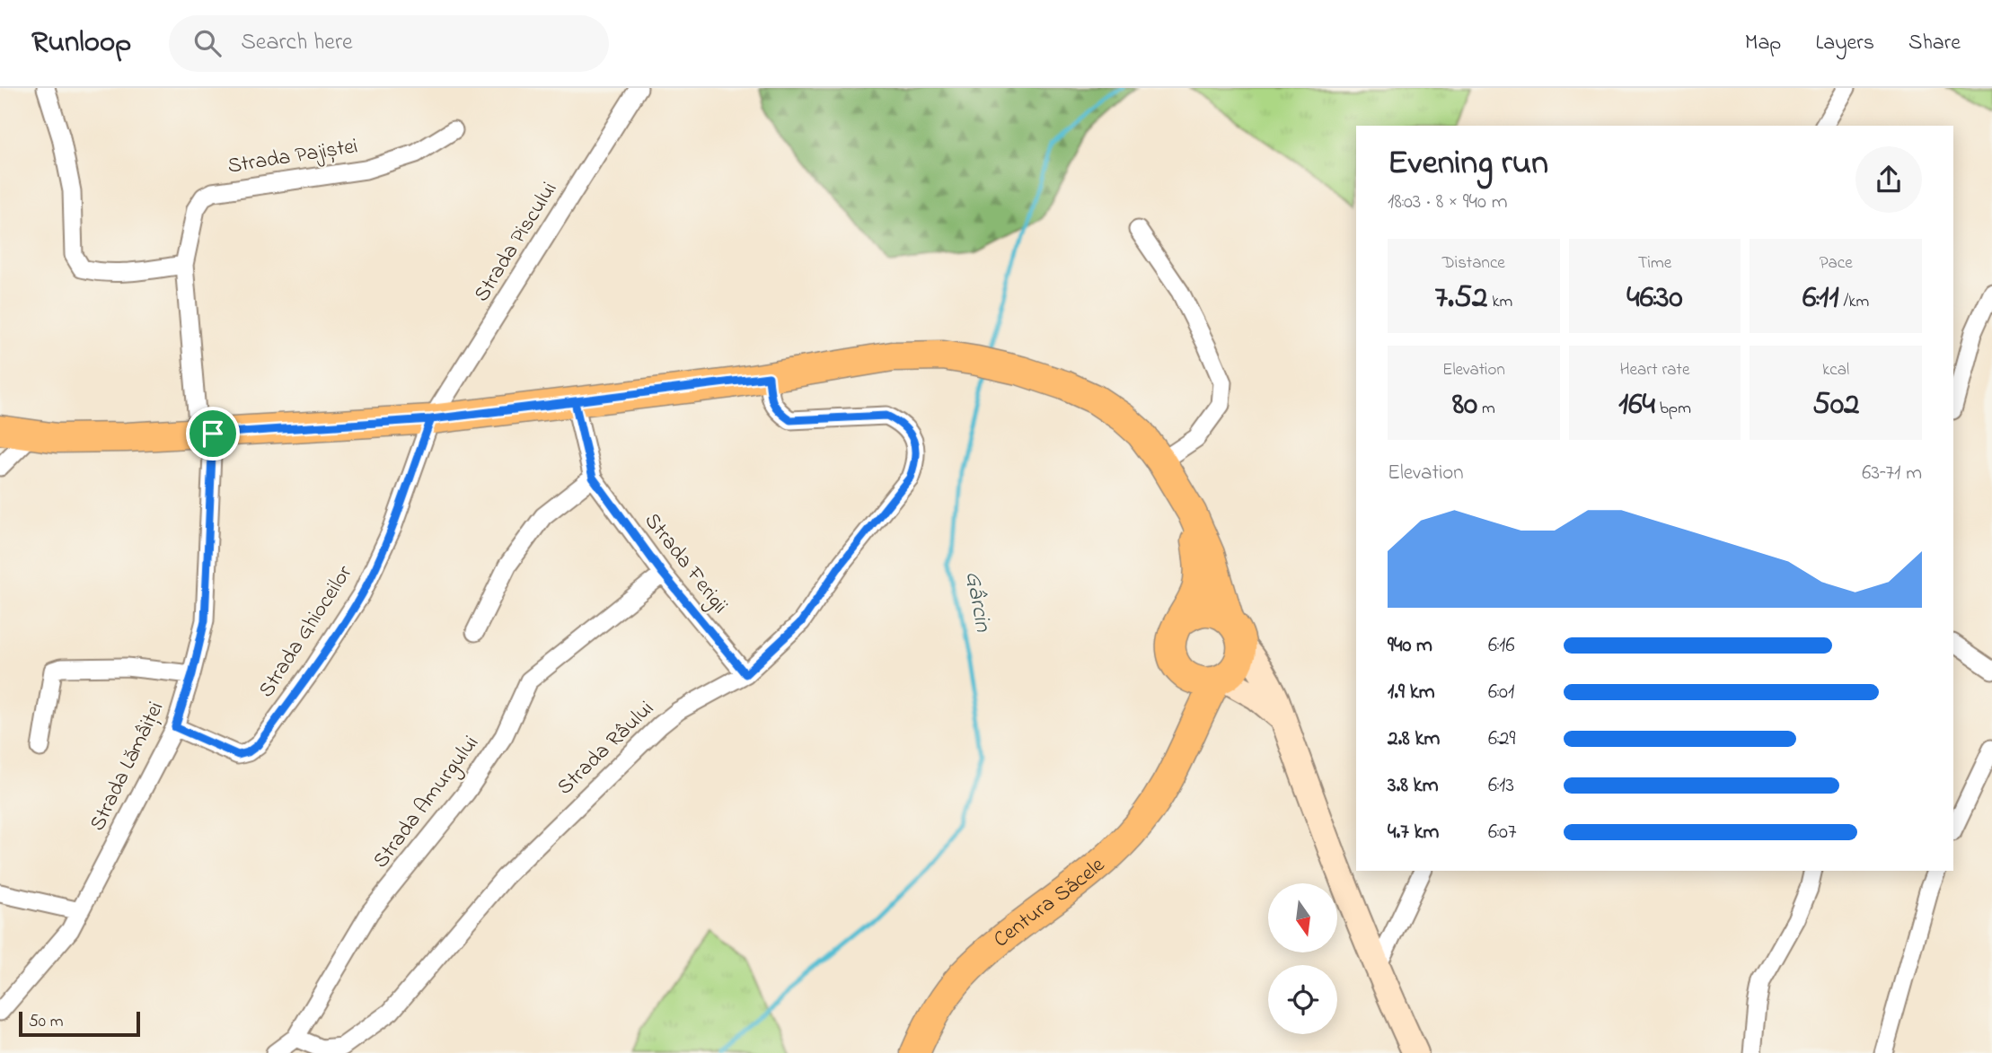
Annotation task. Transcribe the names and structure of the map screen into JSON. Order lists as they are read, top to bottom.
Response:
{
  "streets": {
    "main road": ["Centura Săcele"],
    "street": [
      "Strada Pajiștei",
      "Strada Piscului",
      "Strada Ferigii",
      "Strada Ghioceilor",
      "Strada Râului",
      "Strada Lămâiței",
      "Strada Amurgului"
    ]
  },
  "crossings": [
    ["Strada Pajiștei", "Strada Lămâiței"],
    ["Strada Piscului", "Strada Ghioceilor"],
    ["Strada Ferigii", "Strada Râului"],
    ["Strada Ferigii", "Strada Amurgului"],
    ["Strada Ghioceilor", "Strada Lămâiței"],
    ["Strada Râului", "Strada Amurgului"]
  ],
  "water": ["Gârcin"],
  "scale_bar": "50 m",
  "north": "bottom",
  "page": {
    "header": "Runloop",
    "search": "Search here",
    "nav": ["Map", "Layers", "Share"],
    "heading": ["Evening run", "18:03 · 8 × 940 m"],
    "stats": [
      ["Distance", "7.52 km"],
      ["Time", "46:30"],
      ["Pace", "6:11 /km"],
      ["Elevation", "80 m"],
      ["Heart rate", "164 bpm"],
      ["kcal", "502"]
    ],
    "chart": ["Elevation", "63–71 m"],
    "list": [
      {
        "name": "940 m",
        "note": "6:16"
      },
      {
        "name": "1.9 km",
        "note": "6:01"
      },
      {
        "name": "2.8 km",
        "note": "6:29"
      },
      {
        "name": "3.8 km",
        "note": "6:13"
      },
      {
        "name": "4.7 km",
        "note": "6:07"
      }
    ],
    "scale": "50 m"
  }
}
